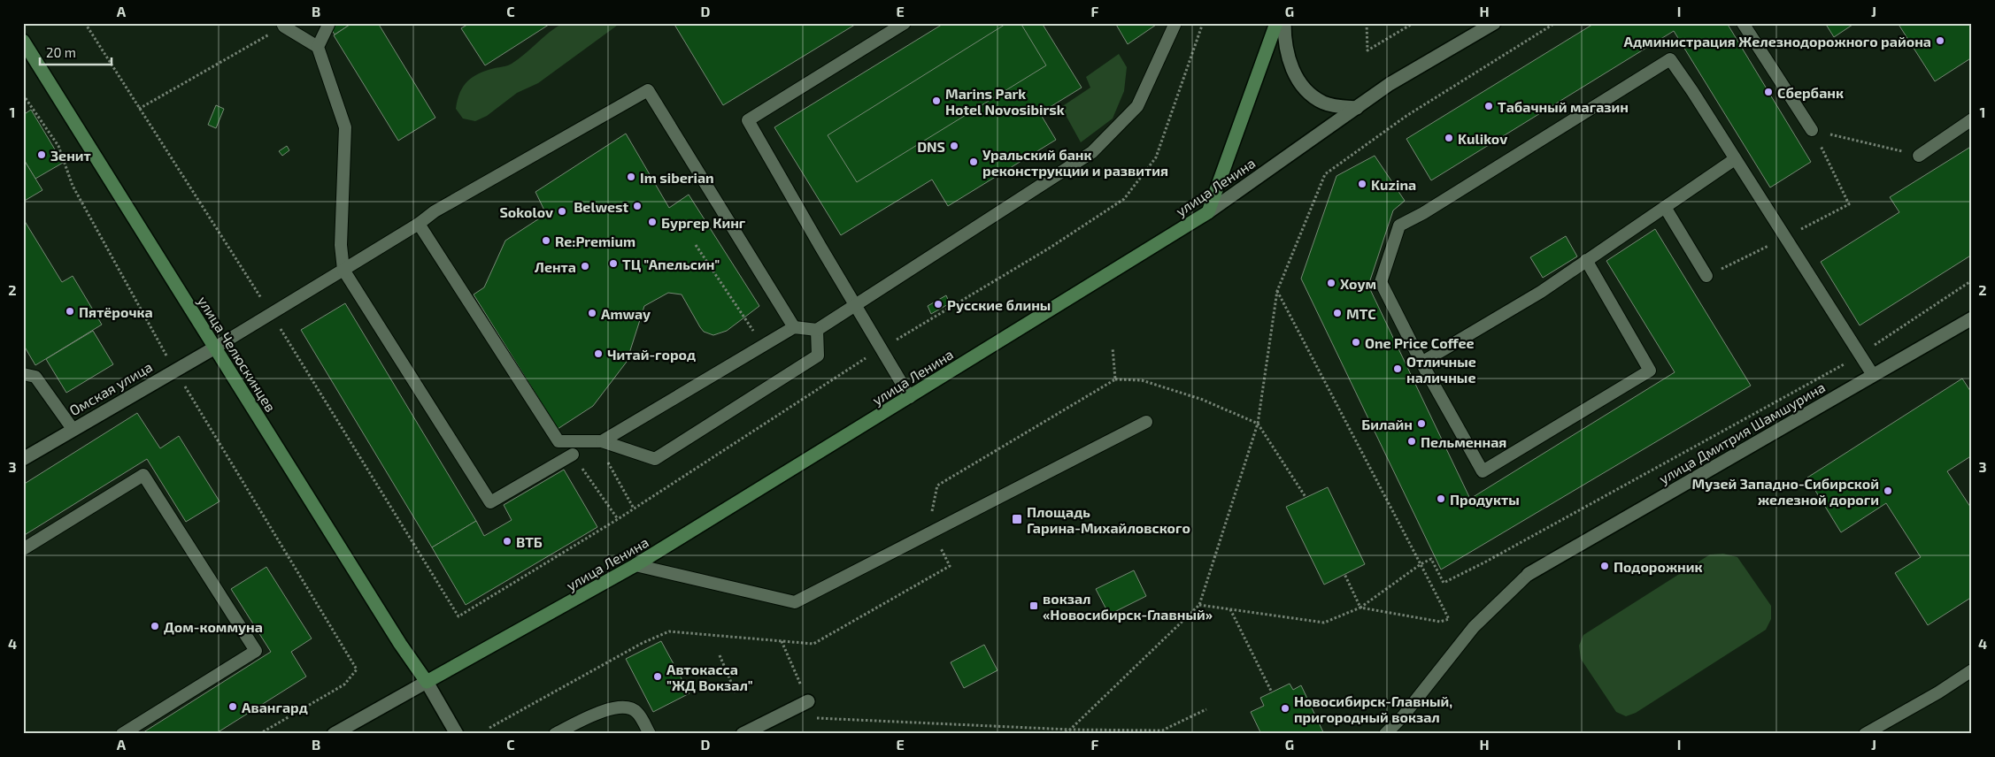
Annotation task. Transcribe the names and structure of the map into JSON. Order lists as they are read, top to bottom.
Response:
{
  "streets": {
    "main road": ["улица Ленина", "улица Челюскинцев"],
    "street": ["Омская улица", "улица Дмитрия Шамшурина"]
  },
  "crossings": [
    ["улица Ленина", "улица Челюскинцев"],
    ["улица Челюскинцев", "Омская улица"]
  ],
  "places": {
    "other": [
      "Администрация Железнодорожного района",
      "Сбербанк",
      "Marins Park Hotel Novosibirsk",
      "Табачный магазин",
      "Kulikov",
      "DNS",
      "Зенит",
      "Уральский банк реконструкции и развития",
      "Im siberian",
      "Kuzina",
      "Belwest",
      "Sokolov",
      "Бургер Кинг",
      "Re:Premium",
      "ТЦ \"Апельсин\"",
      "Лента",
      "Хоум",
      "Русские блины",
      "Пятёрочка",
      "Amway",
      "МТС",
      "One Price Coffee",
      "Читай-город",
      "Отличные наличные",
      "Билайн",
      "Пельменная",
      "Музей Западно-Сибирской железной дороги",
      "Продукты",
      "ВТБ",
      "Подорожник",
      "Дом-коммуна",
      "Автокасса \"ЖД Вокзал\"",
      "Авангард",
      "Новосибирск-Главный, пригородный вокзал"
    ],
    "transit": ["Площадь Гарина-Михайловского", "вокзал «Новосибирск-Главный»"]
  },
  "scale_bar": "20 m",
  "grid": {
    "columns": [
      "A",
      "B",
      "C",
      "D",
      "E",
      "F",
      "G",
      "H",
      "I",
      "J"
    ],
    "rows": [
      "1",
      "2",
      "3",
      "4"
    ]
  }
}
